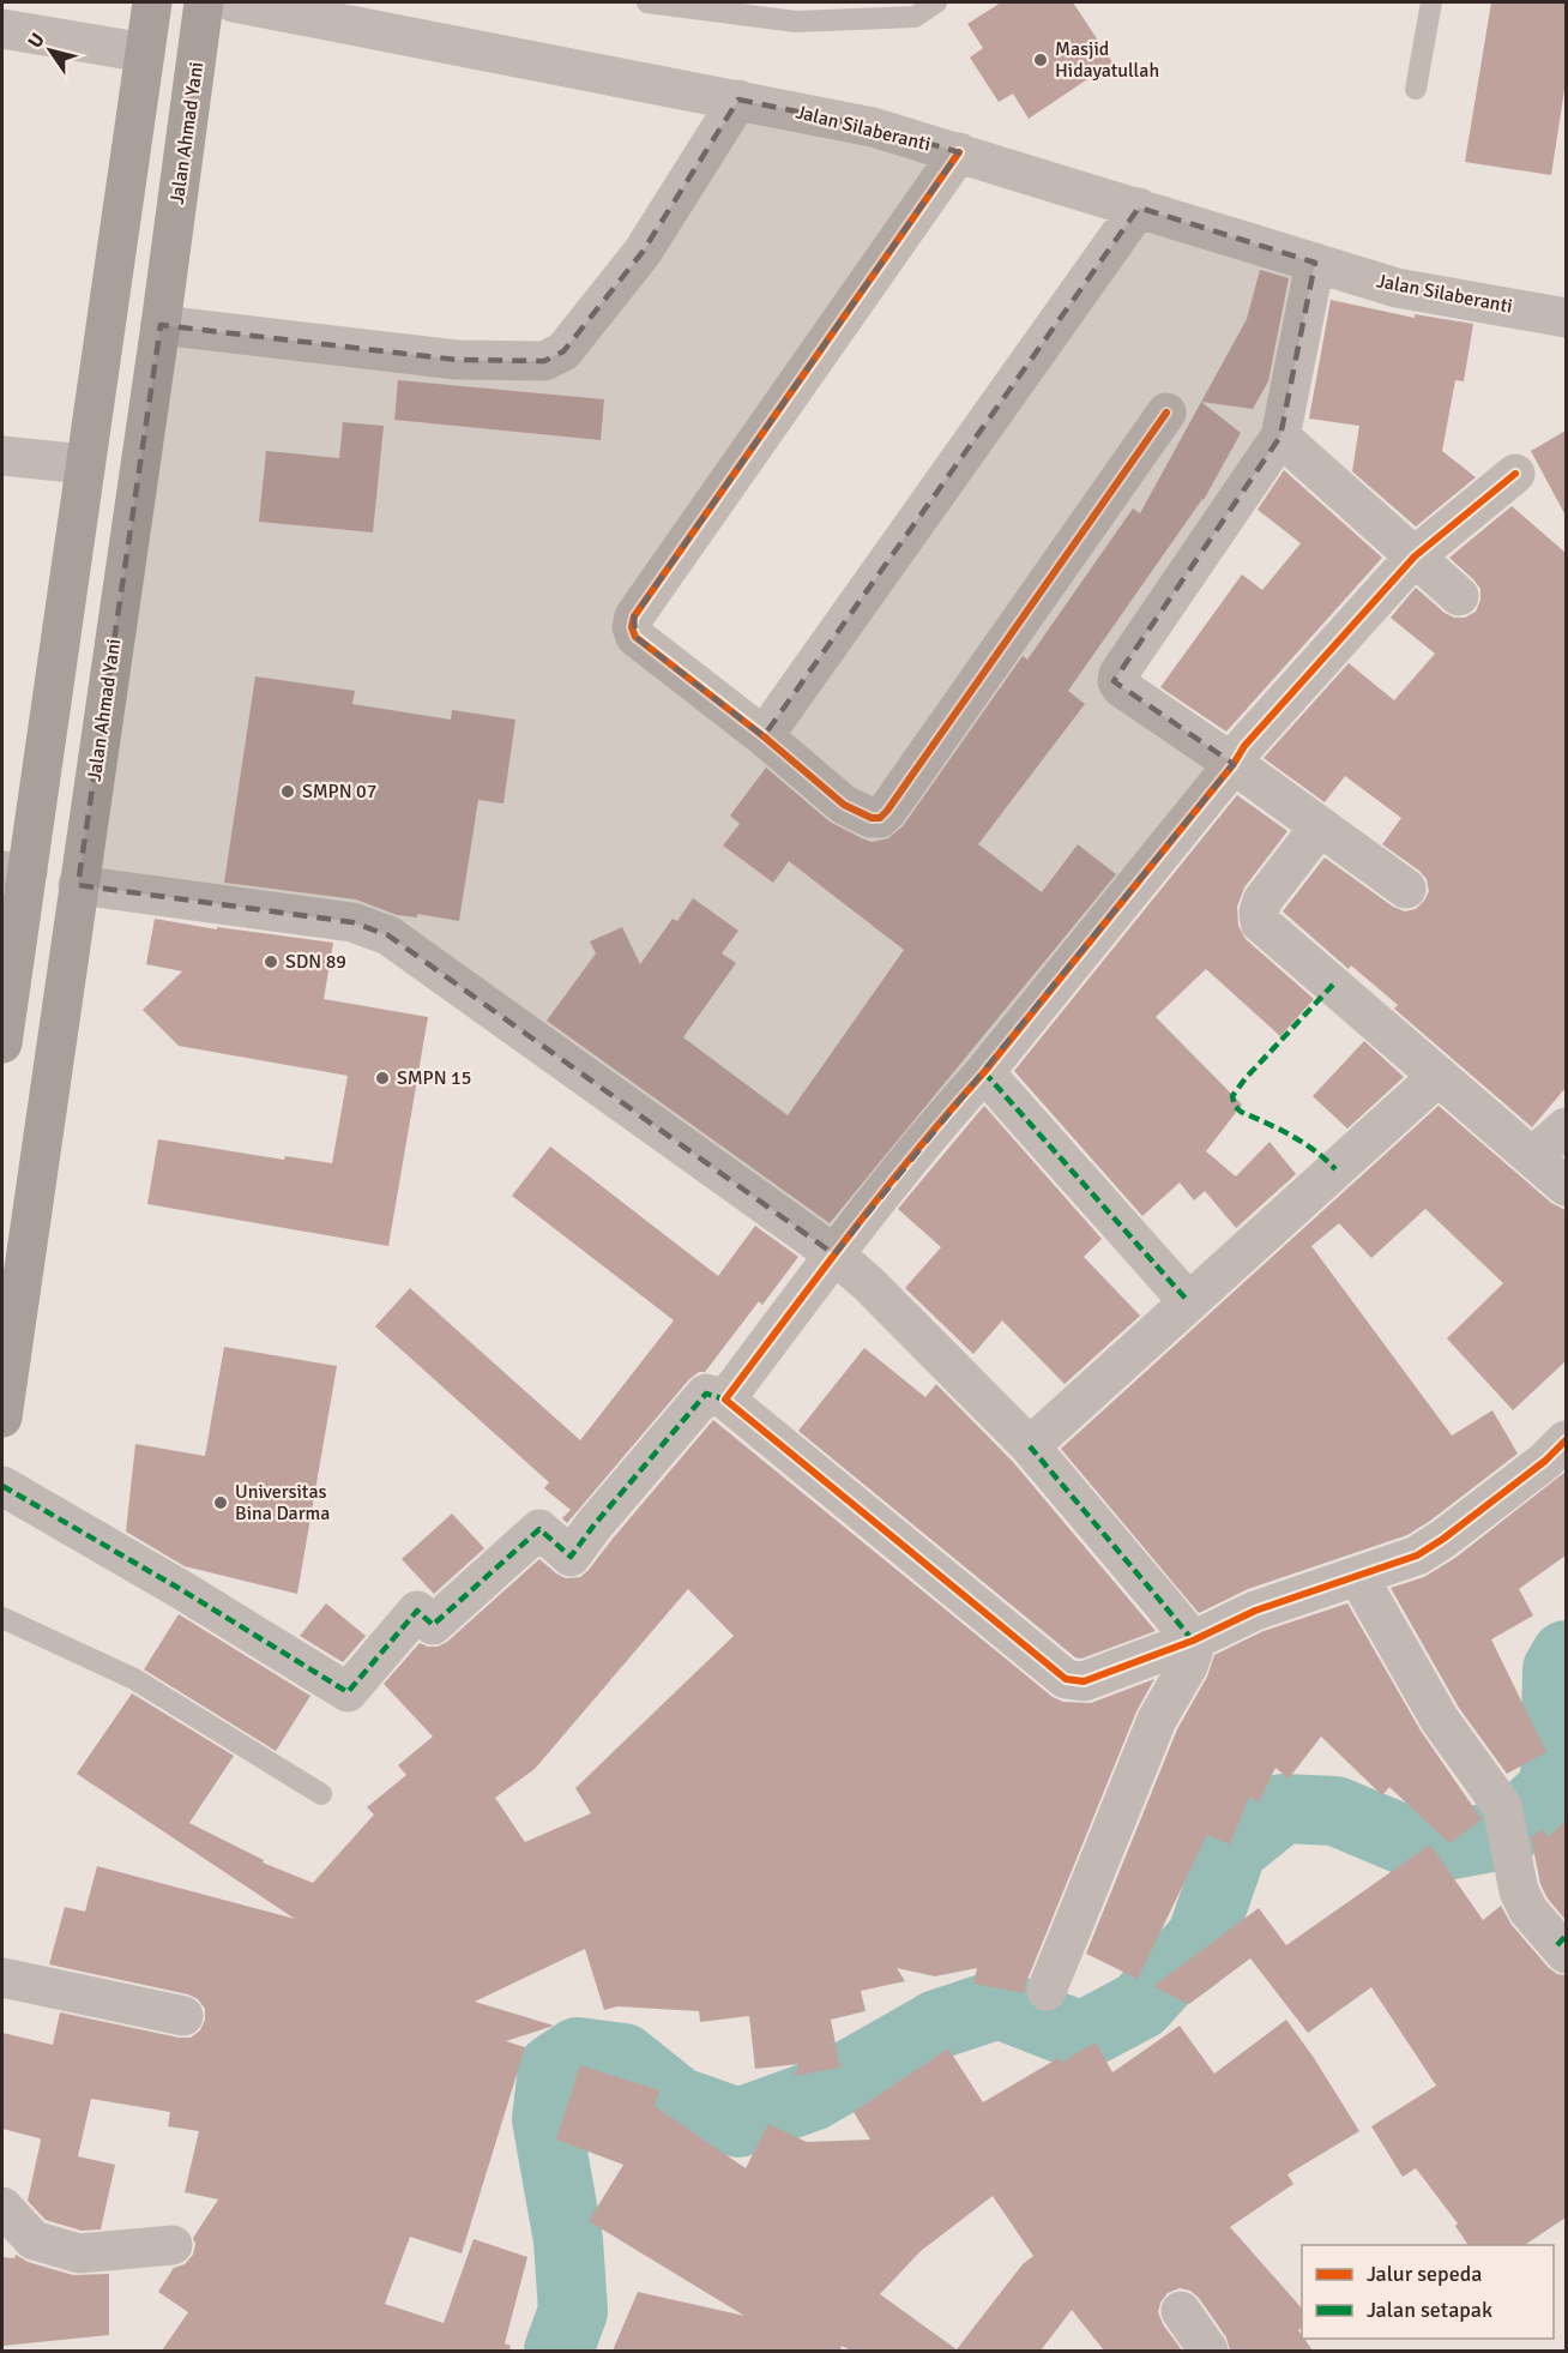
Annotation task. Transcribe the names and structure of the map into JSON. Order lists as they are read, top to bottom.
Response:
{
  "streets": {
    "highway": ["Jalan Ahmad Yani"],
    "street": ["Jalan Silaberanti"]
  },
  "places": [
    "Masjid Hidayatullah",
    "SMPN 07",
    "SDN 89",
    "SMPN 15",
    "Universitas Bina Darma"
  ],
  "legend": ["Jalur sepeda", "Jalan setapak"],
  "north": "top left"
}
